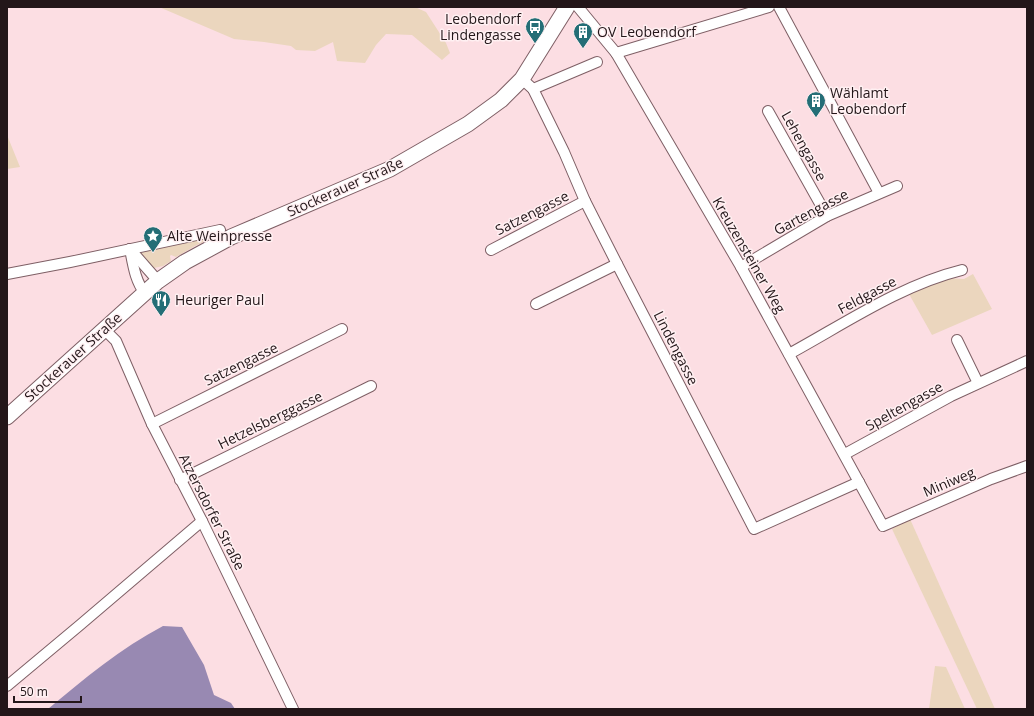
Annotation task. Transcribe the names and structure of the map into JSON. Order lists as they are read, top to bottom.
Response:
{
  "streets": {
    "street": [
      "Lehengasse",
      "Stockerauer Straße",
      "Gartengasse",
      "Satzengasse",
      "Kreuzensteiner Weg",
      "Feldgasse",
      "Lindengasse",
      "Speltengasse",
      "Hetzelsberggasse",
      "Miniweg",
      "Atzersdorfer Straße"
    ]
  },
  "crossings": [
    ["Lehengasse", "Gartengasse"],
    ["Stockerauer Straße", "Lindengasse"],
    ["Stockerauer Straße", "Atzersdorfer Straße"],
    ["Gartengasse", "Kreuzensteiner Weg"],
    ["Satzengasse", "Lindengasse"],
    ["Satzengasse", "Atzersdorfer Straße"],
    ["Kreuzensteiner Weg", "Feldgasse"],
    ["Kreuzensteiner Weg", "Lindengasse"],
    ["Kreuzensteiner Weg", "Speltengasse"],
    ["Kreuzensteiner Weg", "Miniweg"],
    ["Hetzelsberggasse", "Atzersdorfer Straße"]
  ],
  "places": {
    "bus stop": ["Leobendorf Lindengasse"],
    "building": ["OV Leobendorf", "Wählamt Leobendorf"],
    "place": ["Alte Weinpresse"],
    "restaurant": ["Heuriger Paul"]
  },
  "scale_bar": "50 m"
}
